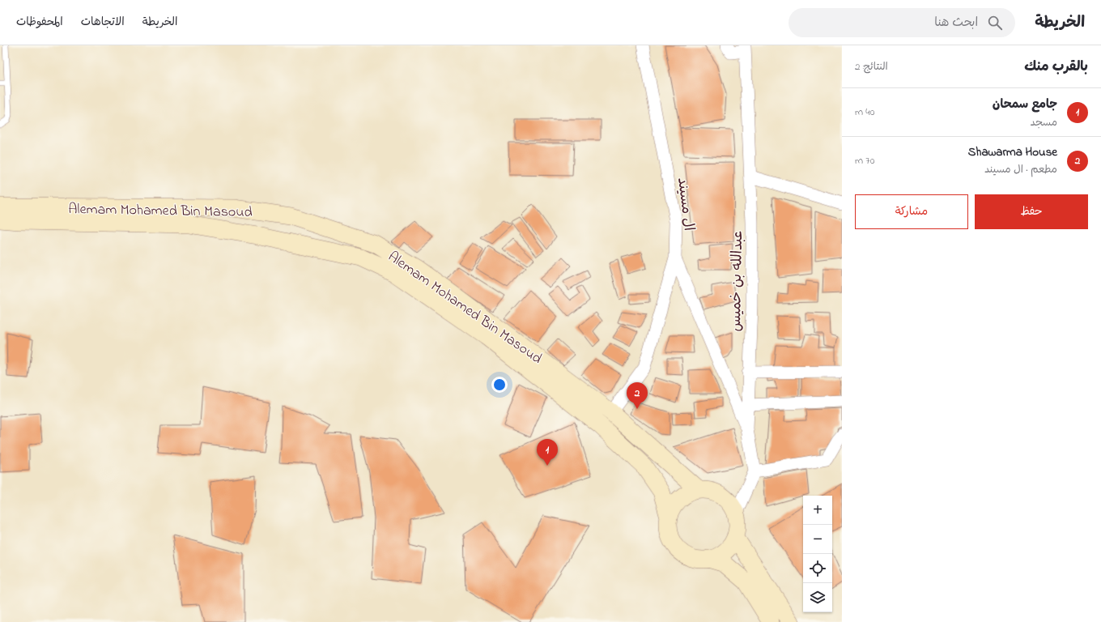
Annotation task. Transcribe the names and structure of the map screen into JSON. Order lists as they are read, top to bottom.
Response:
{
  "streets": {
    "street": ["ال مسيند", "Alemam Mohamed Bin Masoud", "عبدالله بن خميس"]
  },
  "crossings": [
    ["ال مسيند", "Alemam Mohamed Bin Masoud"]
  ],
  "page": {
    "header": "الخريطة",
    "search": "ابحث هنا",
    "nav": ["الخريطة", "الاتجاهات", "المحفوظات"],
    "heading": ["بالقرب منك", "النتائج: 2"],
    "list": [
      {
        "mark": "1",
        "name": "جامع سمحان",
        "note": "مسجد",
        "value": "40 m"
      },
      {
        "mark": "2",
        "name": "Shawarma House",
        "note": "مطعم · ال مسيند",
        "value": "70 m"
      }
    ],
    "buttons": ["حفظ", "مشاركة"],
    "pins": ["2", "1"],
    "map_buttons": ["+", "−"]
  }
}
